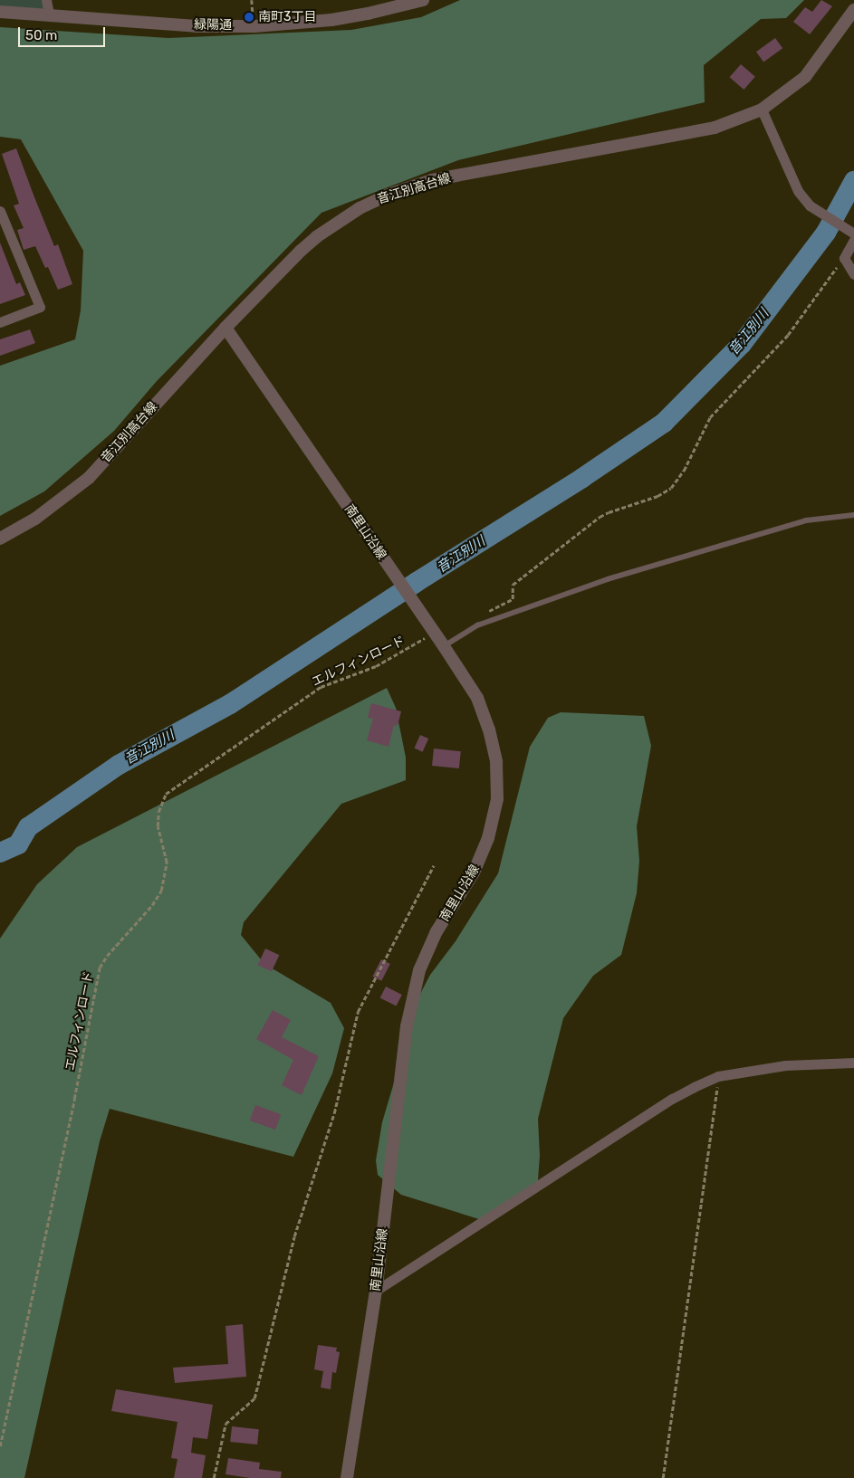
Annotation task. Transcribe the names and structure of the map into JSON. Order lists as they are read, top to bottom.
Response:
{
  "streets": {
    "street": ["緑陽通", "音江別高台線", "南里山沿線"],
    "path": ["エルフィンロード"]
  },
  "crossings": [
    ["音江別高台線", "南里山沿線"],
    ["南里山沿線", "エルフィンロード"]
  ],
  "water": ["音江別川"],
  "places": ["南町3丁目"],
  "scale_bar": "50 m"
}
